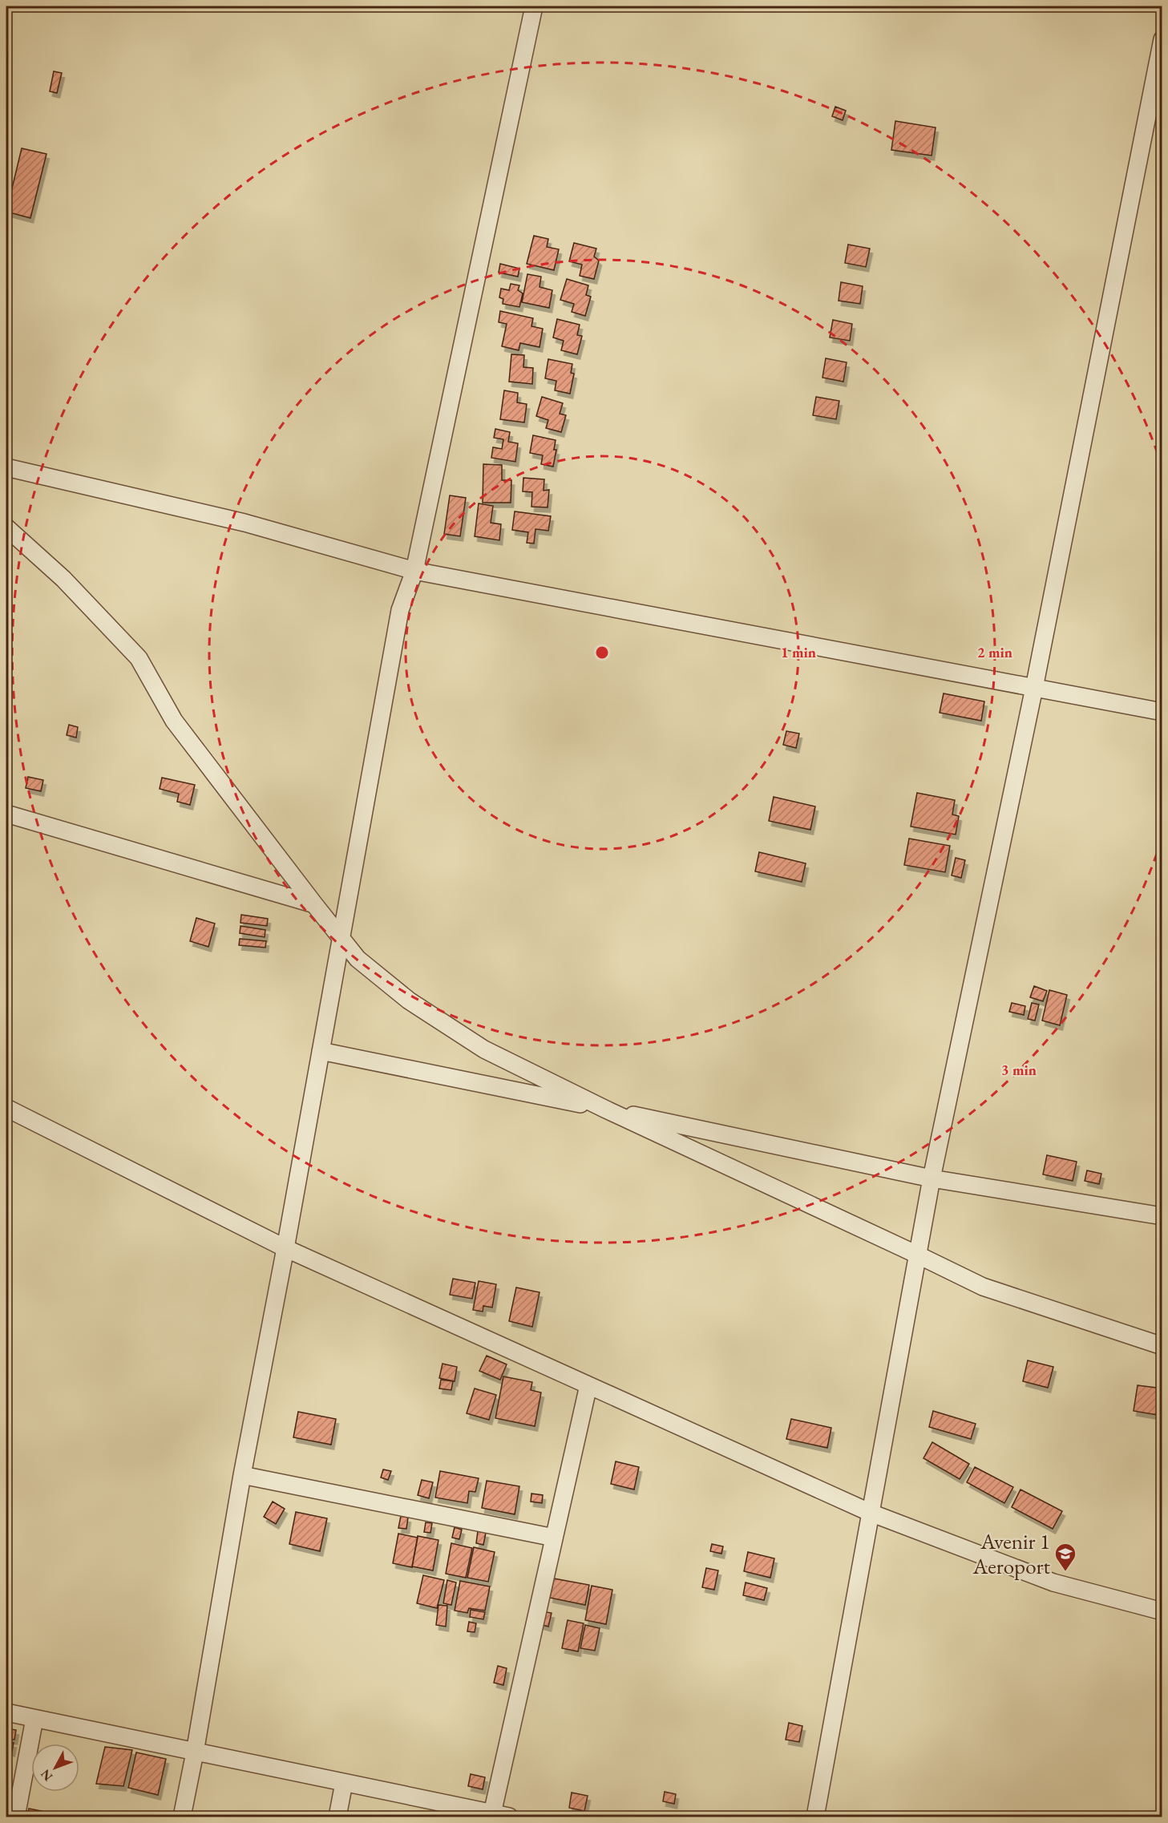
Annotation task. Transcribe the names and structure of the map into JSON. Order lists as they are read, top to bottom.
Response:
{
  "places": {
    "school or university": ["Avenir 1 Aeroport"]
  },
  "north": "bottom left",
  "rings": ["1 min", "2 min", "3 min"]
}
